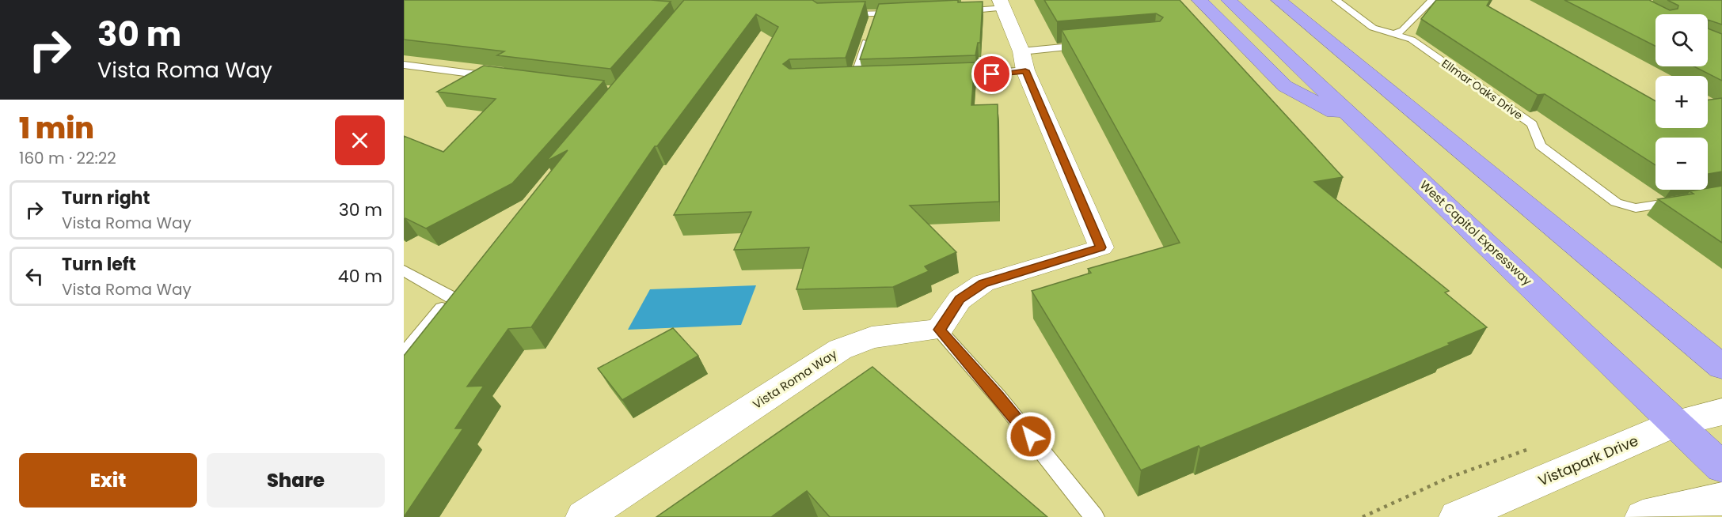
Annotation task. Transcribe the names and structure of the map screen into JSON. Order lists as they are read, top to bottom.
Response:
{
  "streets": {
    "highway": ["West Capitol Expressway"],
    "street": ["Vista Roma Way", "Vistapark Drive"],
    "lane": ["Ellmar Oaks Drive"]
  },
  "crossings": [
    ["West Capitol Expressway", "Vistapark Drive"]
  ],
  "page": {
    "turn": ["30 m", "Vista Roma Way"],
    "map_buttons": ["+", "−"],
    "heading": ["1 min", "160 m · 22:22"],
    "list": [
      {
        "name": "Turn right",
        "note": "Vista Roma Way",
        "value": "30 m"
      },
      {
        "name": "Turn left",
        "note": "Vista Roma Way",
        "value": "40 m"
      }
    ],
    "buttons": ["Exit", "Share"]
  }
}
